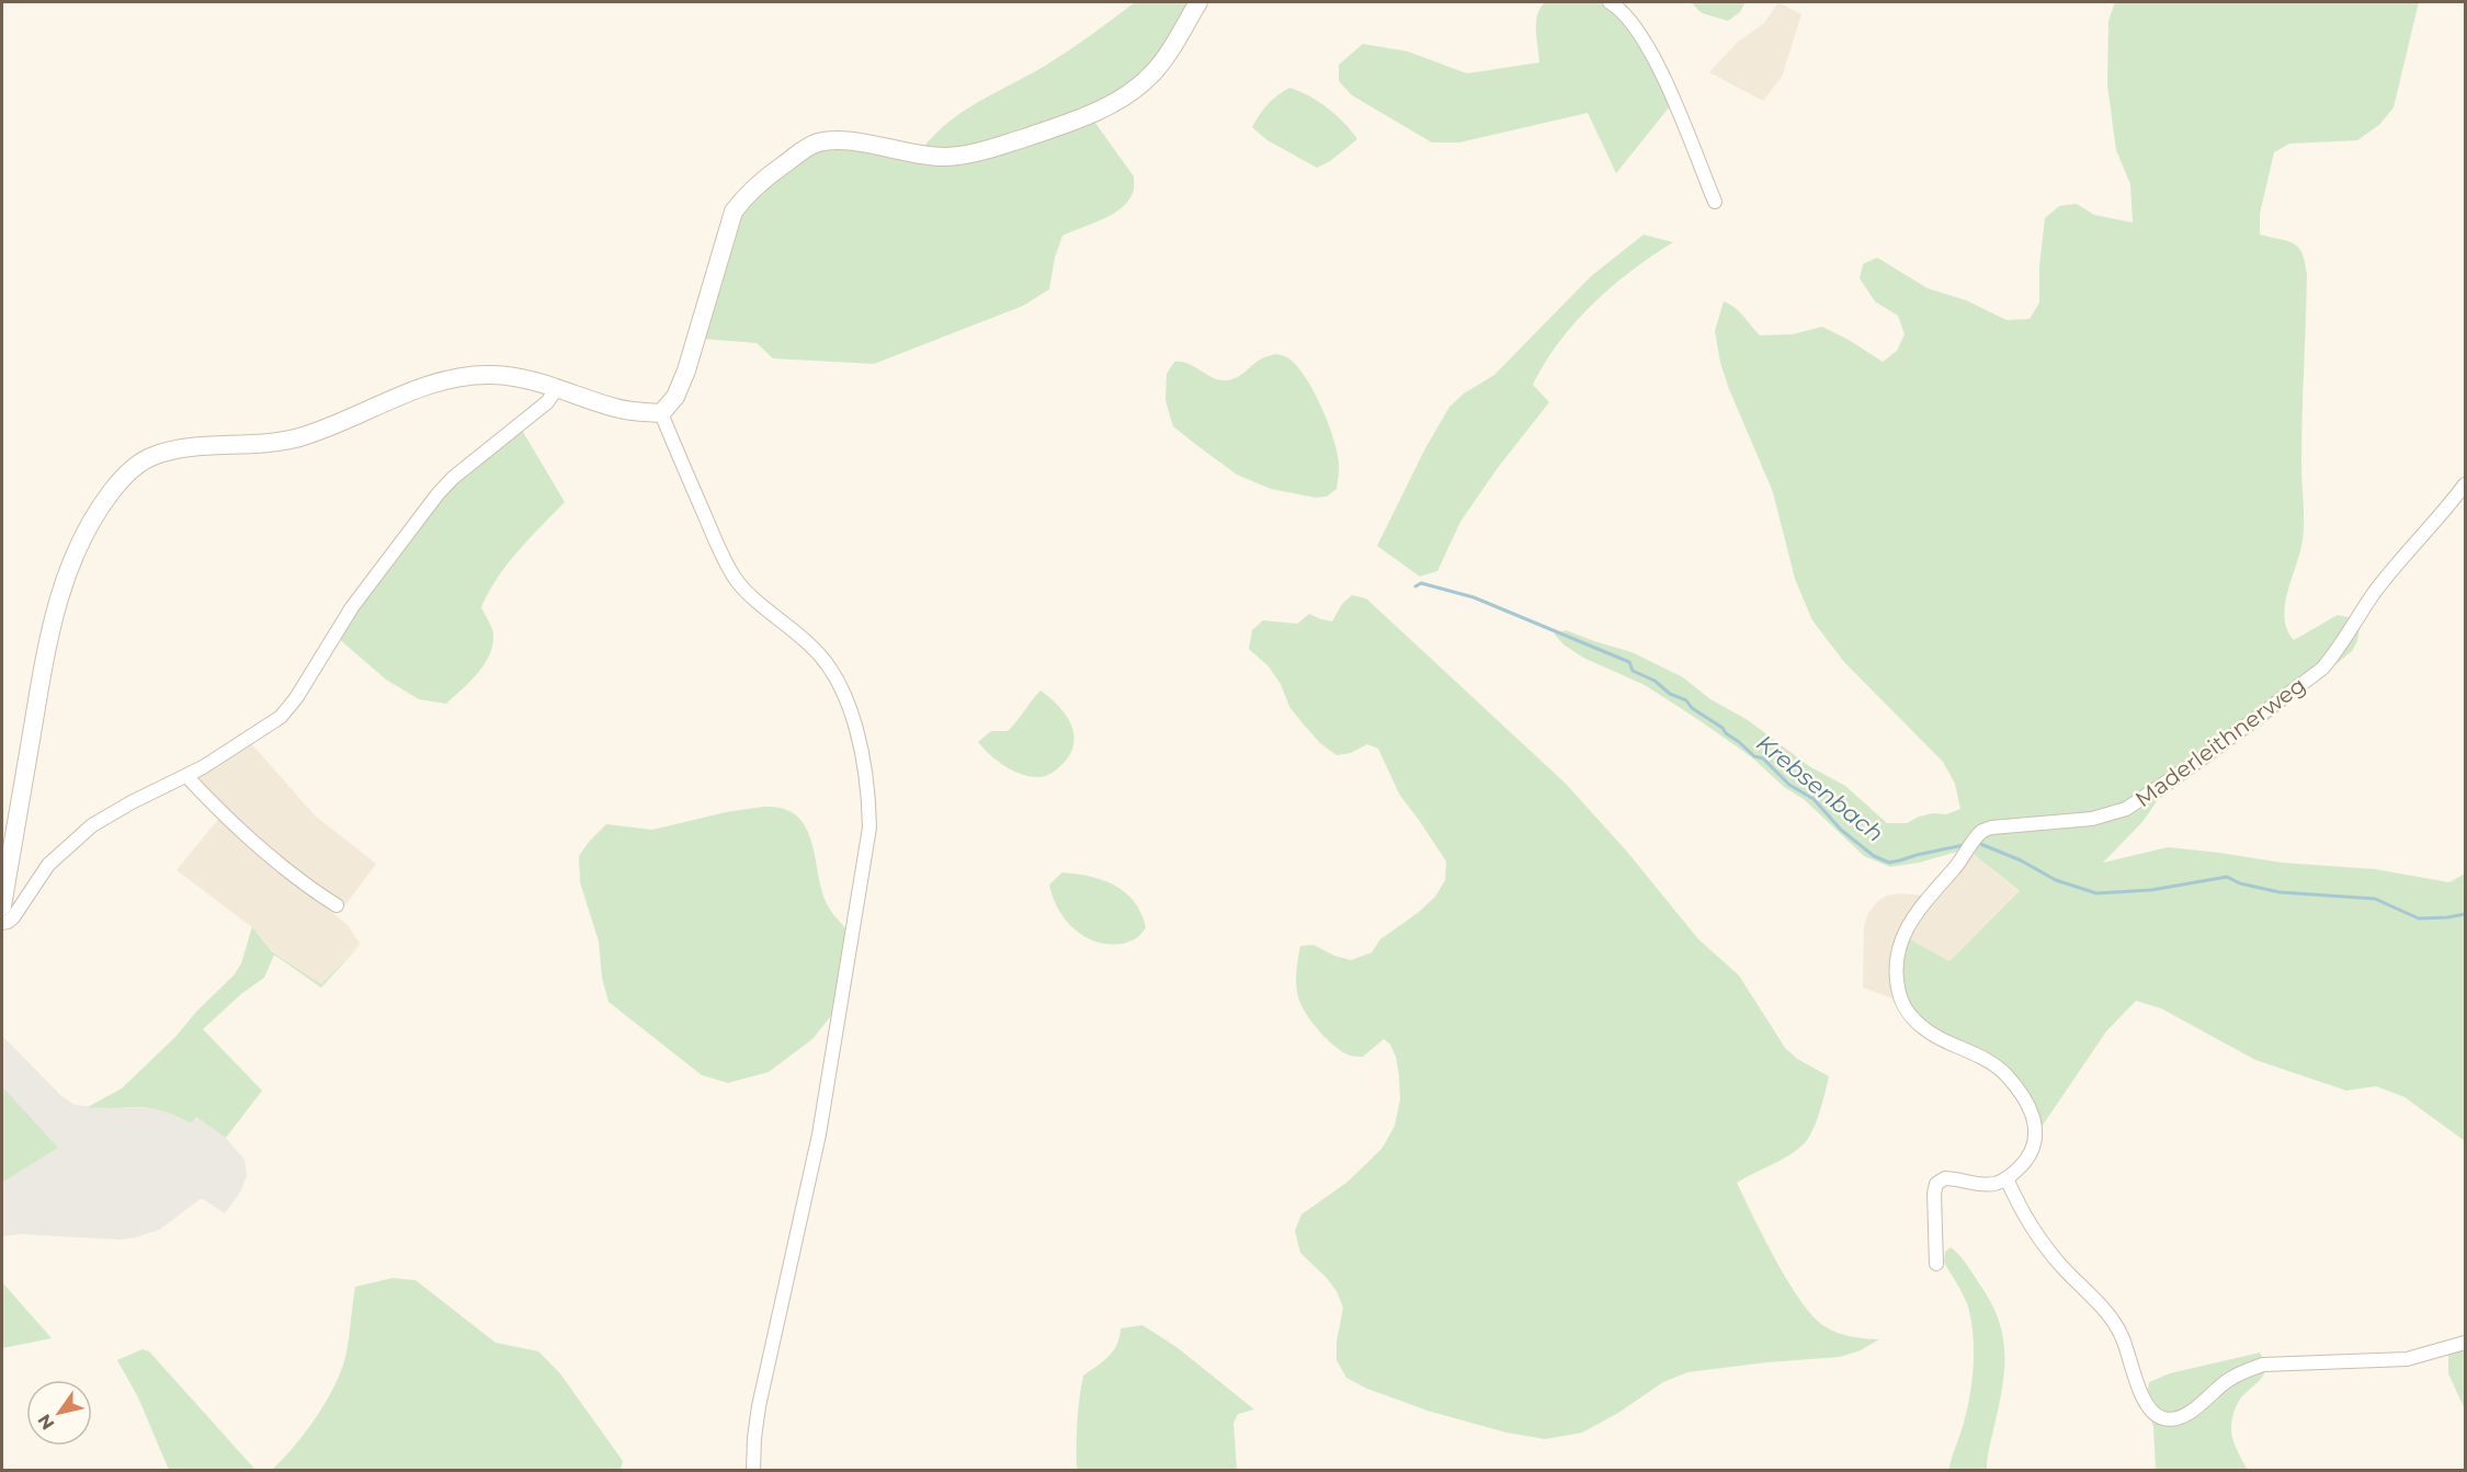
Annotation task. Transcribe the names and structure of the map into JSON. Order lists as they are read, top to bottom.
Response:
{
  "streets": {
    "street": ["Maderleithnerweg"]
  },
  "water": ["Krebsenbach"],
  "north": "bottom left"
}
